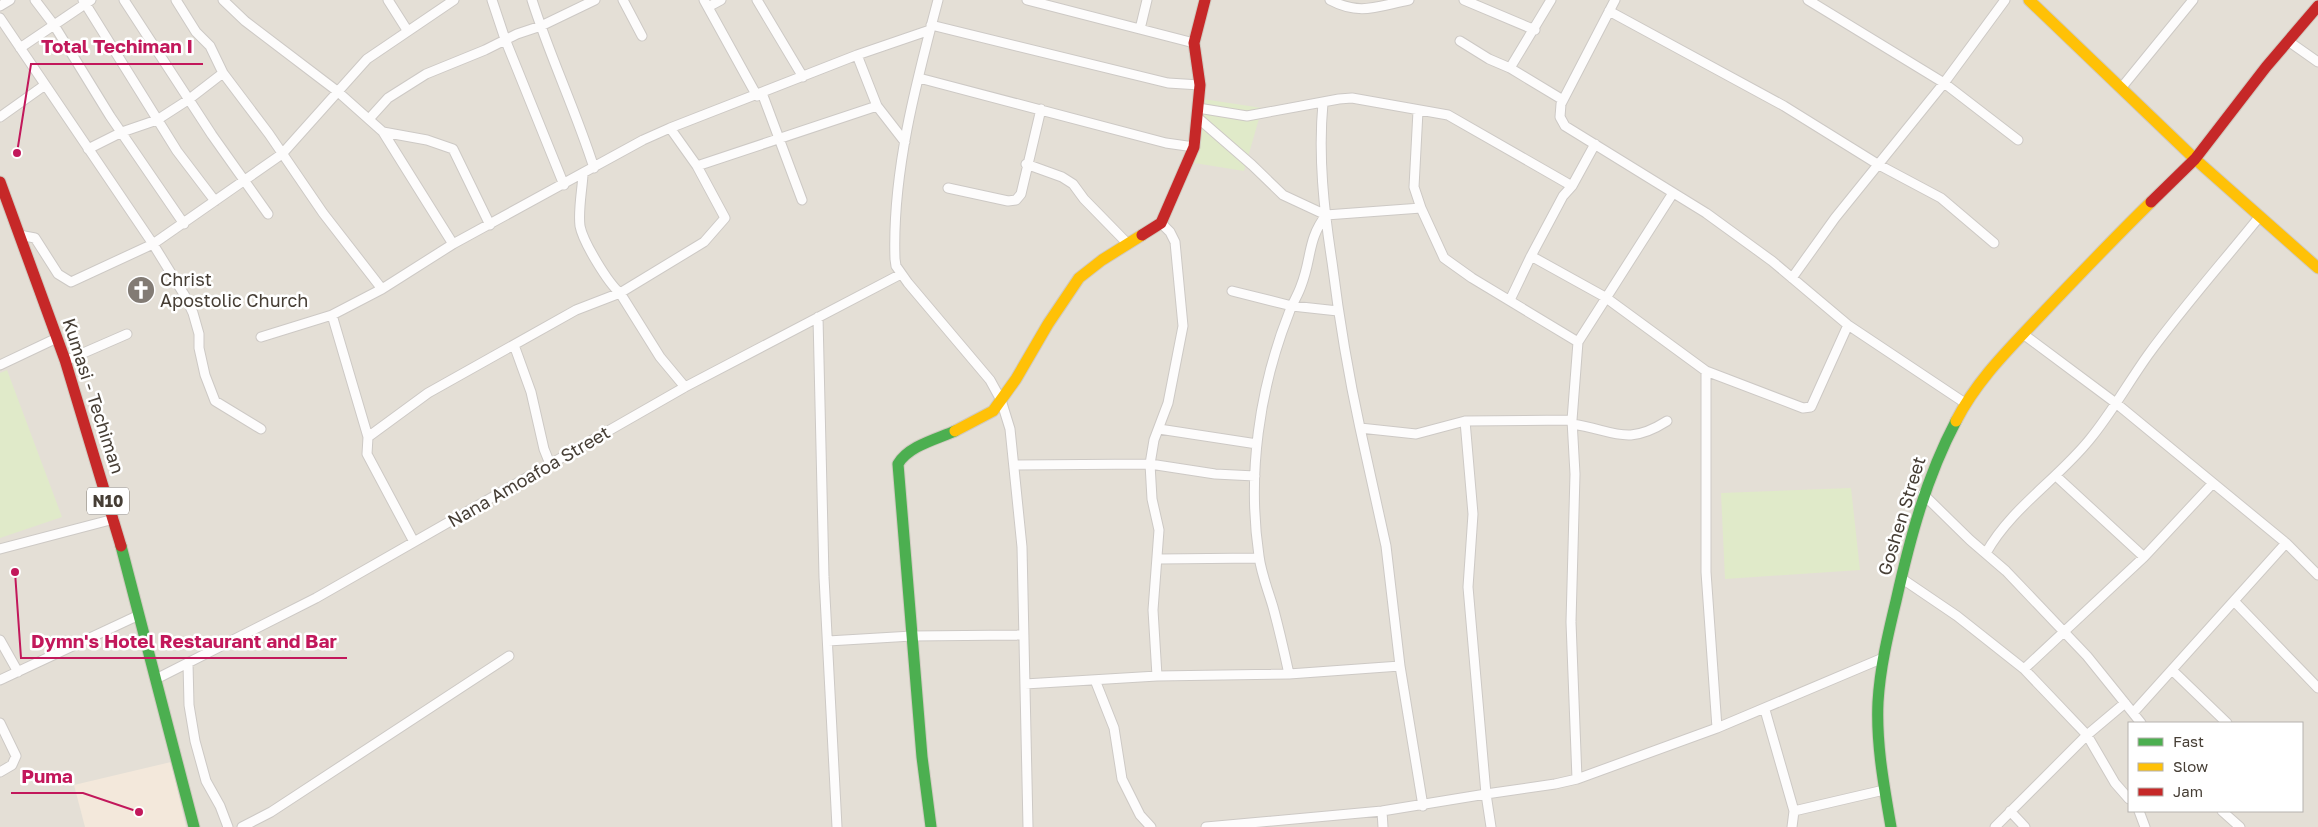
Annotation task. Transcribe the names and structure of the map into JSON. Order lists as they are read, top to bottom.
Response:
{
  "streets": {
    "main road": ["Kumasi - Techiman", "N10", "Goshen Street"],
    "street": ["Nana Amoafoa Street"]
  },
  "crossings": [
    ["Kumasi - Techiman", "Nana Amoafoa Street"]
  ],
  "places": {
    "other": ["Total Techiman I", "Dymn's Hotel Restaurant and Bar", "Puma"],
    "church": ["Christ Apostolic Church"]
  },
  "legend": ["Fast", "Slow", "Jam"]
}
